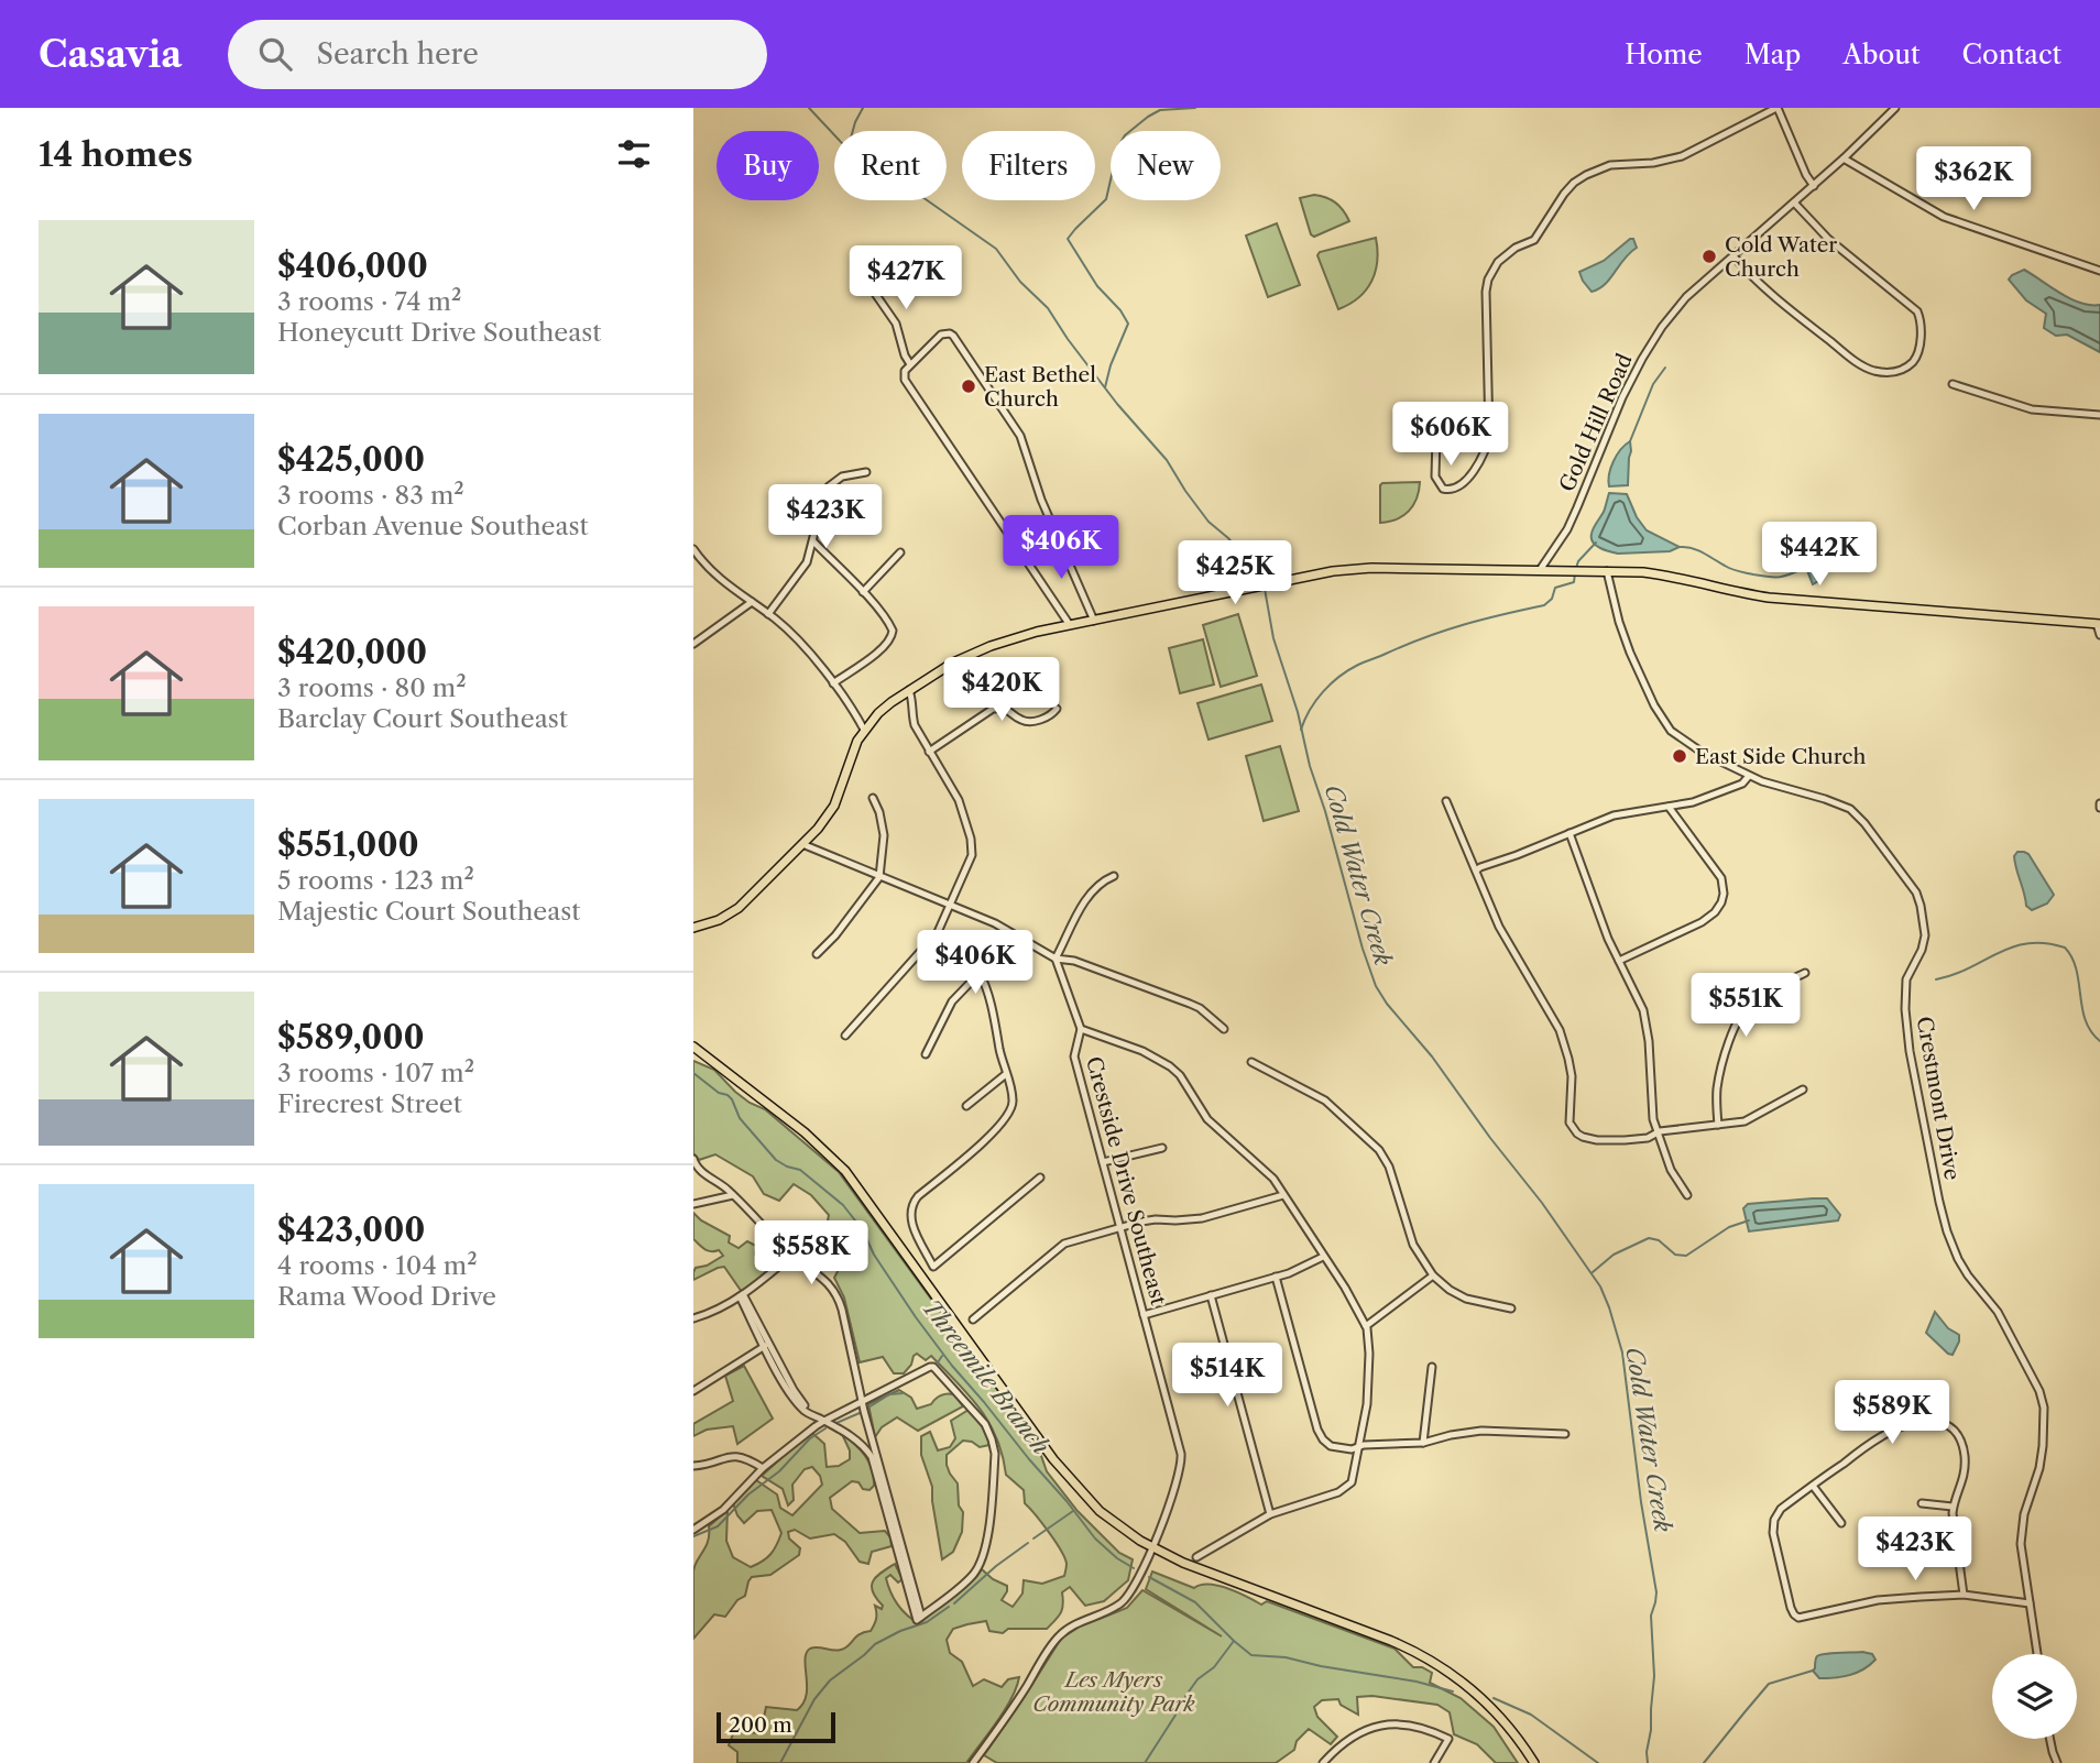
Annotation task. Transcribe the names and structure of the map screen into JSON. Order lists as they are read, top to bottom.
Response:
{
  "streets": {
    "street": ["Gold Hill Road", "Crestmont Drive", "Crestside Drive Southeast"]
  },
  "water": ["Cold Water Creek", "Threemile Branch"],
  "parks": ["Les Myers Community Park"],
  "places": ["Cold Water Church", "East Bethel Church", "East Side Church"],
  "scale_bar": "200 m",
  "page": {
    "header": "Casavia",
    "search": "Search here",
    "nav": [
      "Home",
      "Map",
      "About",
      "Contact"
    ],
    "heading": "14 homes",
    "chip": [
      "Buy",
      "Rent",
      "Filters",
      "New"
    ],
    "price": [
      "$362K",
      "$427K",
      "$606K",
      "$423K",
      "$406K",
      "$442K",
      "$425K",
      "$420K",
      "$406K",
      "$551K",
      "$558K",
      "$514K",
      "$589K",
      "$423K"
    ],
    "list": [
      {
        "name": "$406,000",
        "note": "3 rooms · 74 m² · Honeycutt Drive Southeast"
      },
      {
        "name": "$425,000",
        "note": "3 rooms · 83 m² · Corban Avenue Southeast"
      },
      {
        "name": "$420,000",
        "note": "3 rooms · 80 m² · Barclay Court Southeast"
      },
      {
        "name": "$551,000",
        "note": "5 rooms · 123 m² · Majestic Court Southeast"
      },
      {
        "name": "$589,000",
        "note": "3 rooms · 107 m² · Firecrest Street"
      },
      {
        "name": "$423,000",
        "note": "4 rooms · 104 m² · Rama Wood Drive"
      }
    ],
    "scale": "200 m"
  }
}
